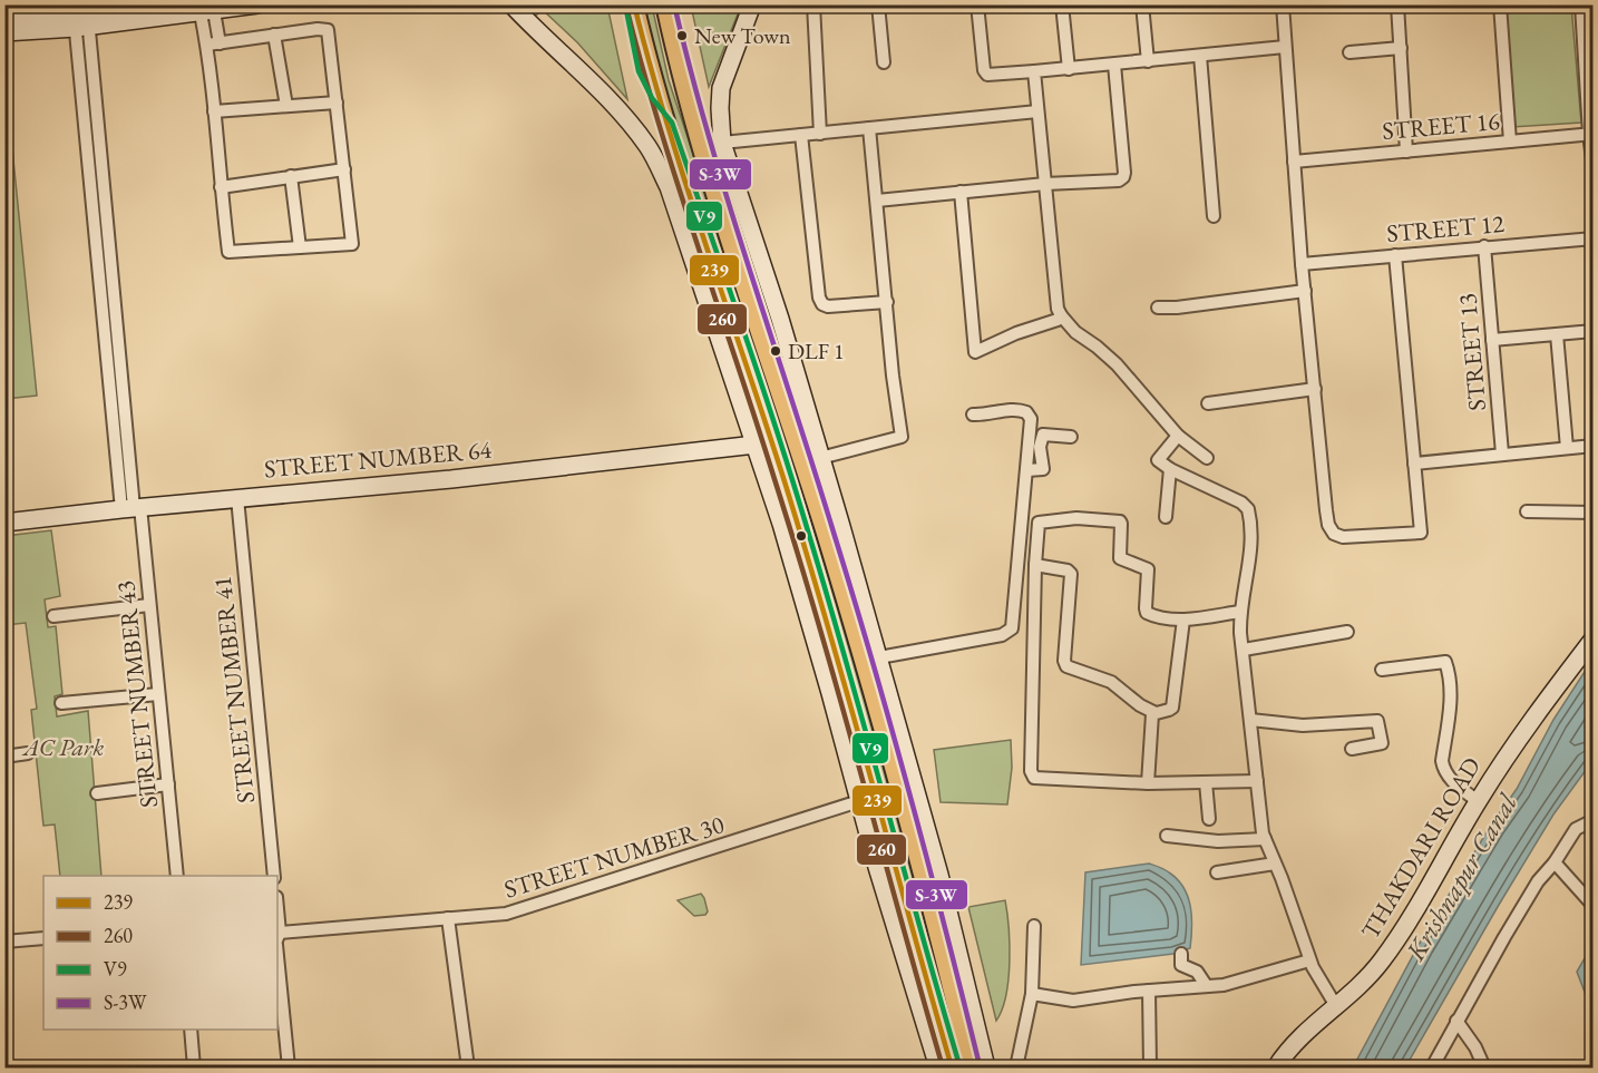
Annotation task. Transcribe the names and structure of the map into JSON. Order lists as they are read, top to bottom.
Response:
{
  "streets": {
    "street": [
      "STREET 16",
      "STREET 12",
      "STREET 13",
      "STREET NUMBER 64",
      "STREET NUMBER 41",
      "STREET NUMBER 43",
      "THAKDARI ROAD",
      "STREET NUMBER 30"
    ]
  },
  "crossings": [
    ["STREET 12", "STREET 13"],
    ["STREET NUMBER 64", "STREET NUMBER 41"],
    ["STREET NUMBER 64", "STREET NUMBER 43"]
  ],
  "water": ["Krishnapur Canal"],
  "parks": ["AC Park"],
  "places": ["New Town", "DLF 1"],
  "lines": [
    "transit line 239",
    "transit line V9",
    "transit line S-3W",
    "transit line 260"
  ],
  "legend": [
    "239",
    "260",
    "V9",
    "S-3W"
  ]
}
